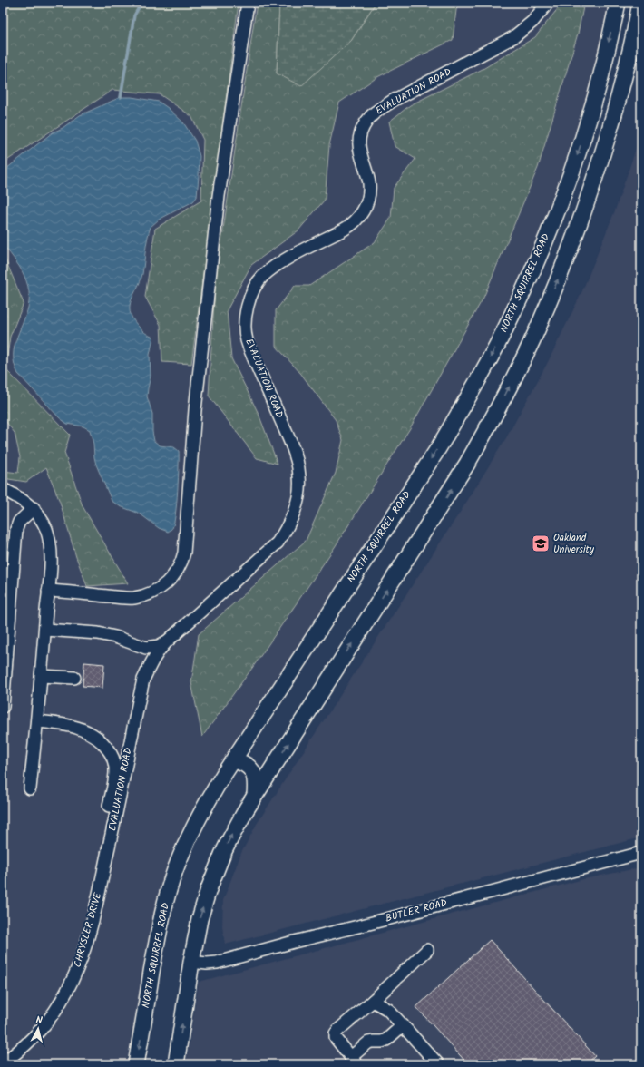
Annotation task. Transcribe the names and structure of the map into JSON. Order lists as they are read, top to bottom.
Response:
{
  "streets": {
    "main road": ["NORTH SQUIRREL ROAD"],
    "street": ["EVALUATION ROAD", "BUTLER ROAD", "CHRYSLER DRIVE"]
  },
  "crossings": [
    ["EVALUATION ROAD", "CHRYSLER DRIVE"]
  ],
  "places": {
    "school or university": ["Oakland University"]
  },
  "north": "top"
}
